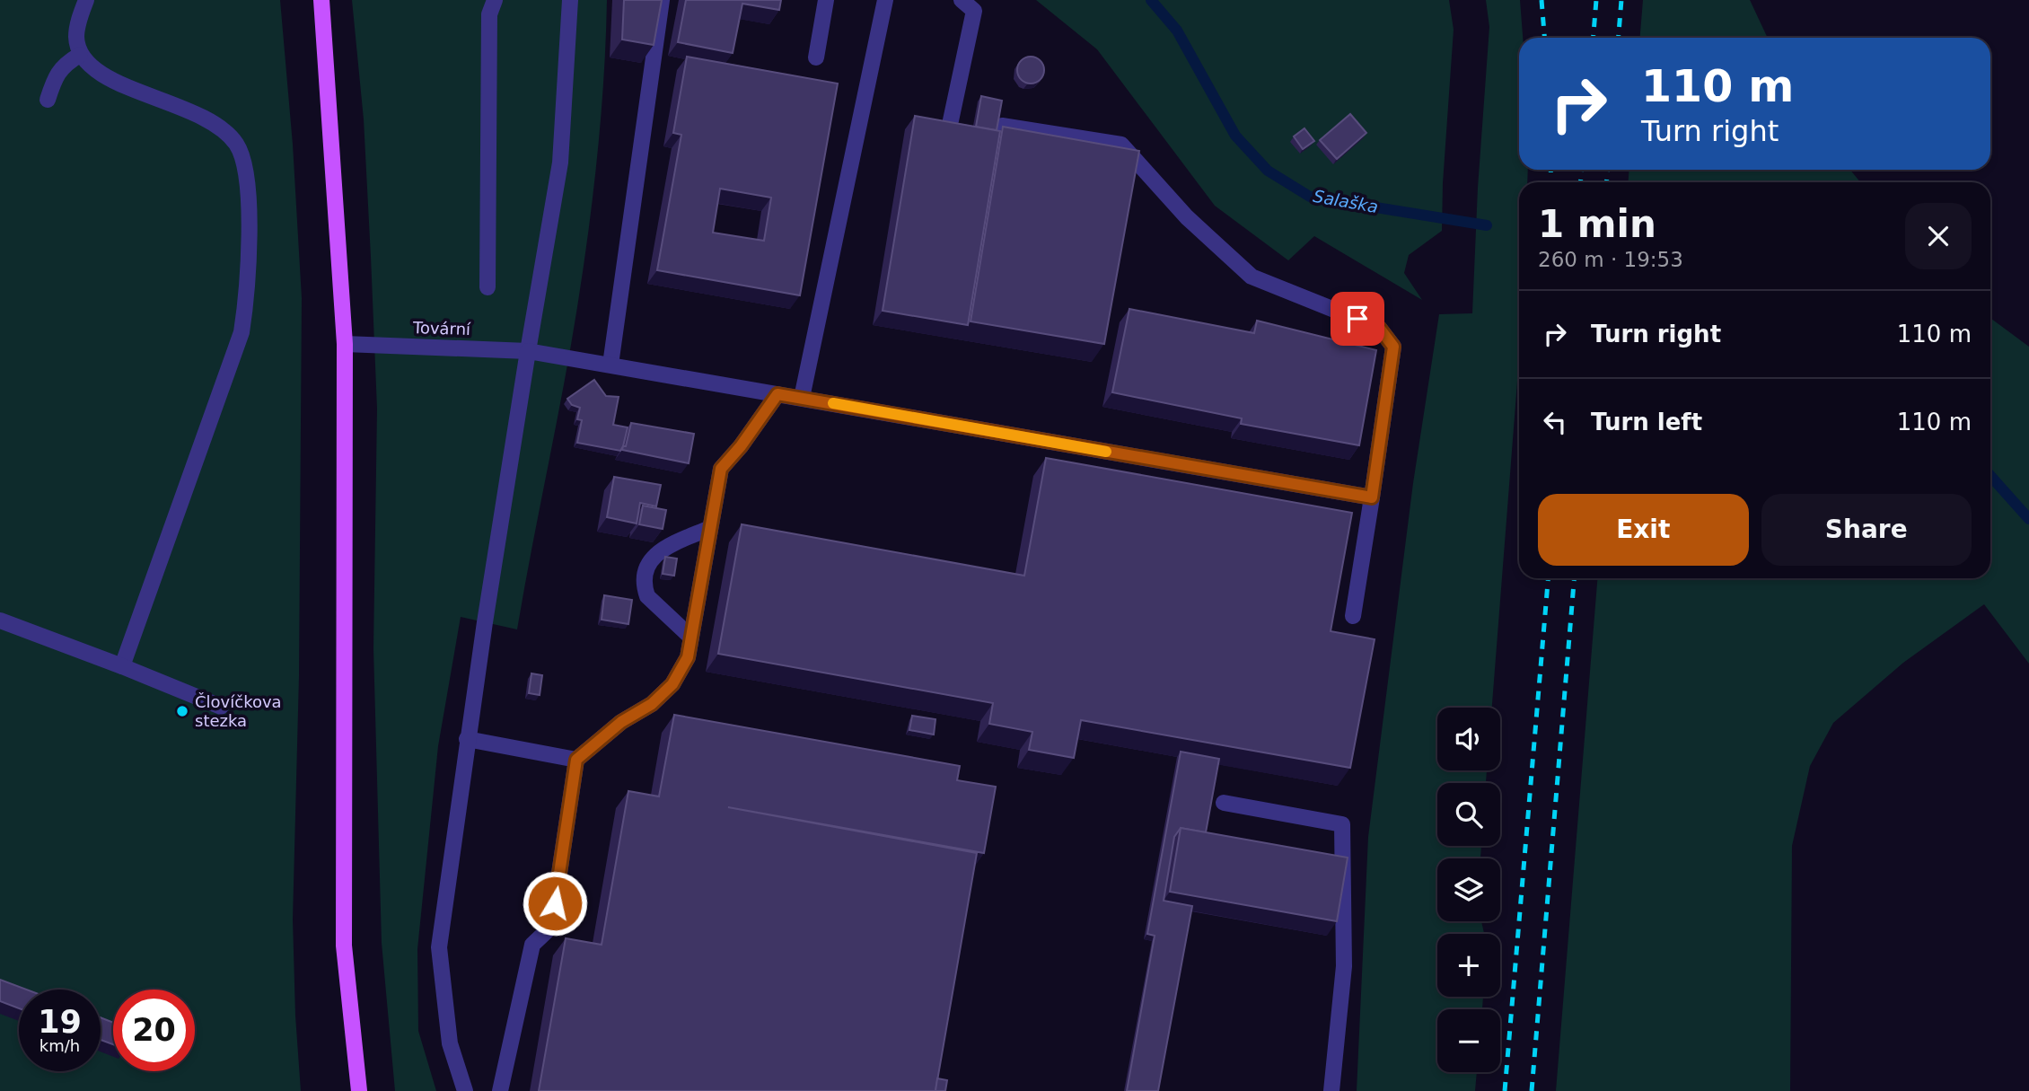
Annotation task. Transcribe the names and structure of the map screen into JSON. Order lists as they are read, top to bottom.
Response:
{
  "streets": {
    "street": ["Tovární"]
  },
  "water": ["Salaška"],
  "places": ["Človíčkova stezka"],
  "page": {
    "turn": ["110 m", "Turn right"],
    "heading": ["1 min", "260 m · 19:53"],
    "list": [
      {
        "name": "Turn right",
        "value": "110 m"
      },
      {
        "name": "Turn left",
        "value": "110 m"
      }
    ],
    "buttons": ["Exit", "Share"],
    "map_buttons": ["+", "−"],
    "speed": "19 km/h",
    "limit": "20"
  }
}
